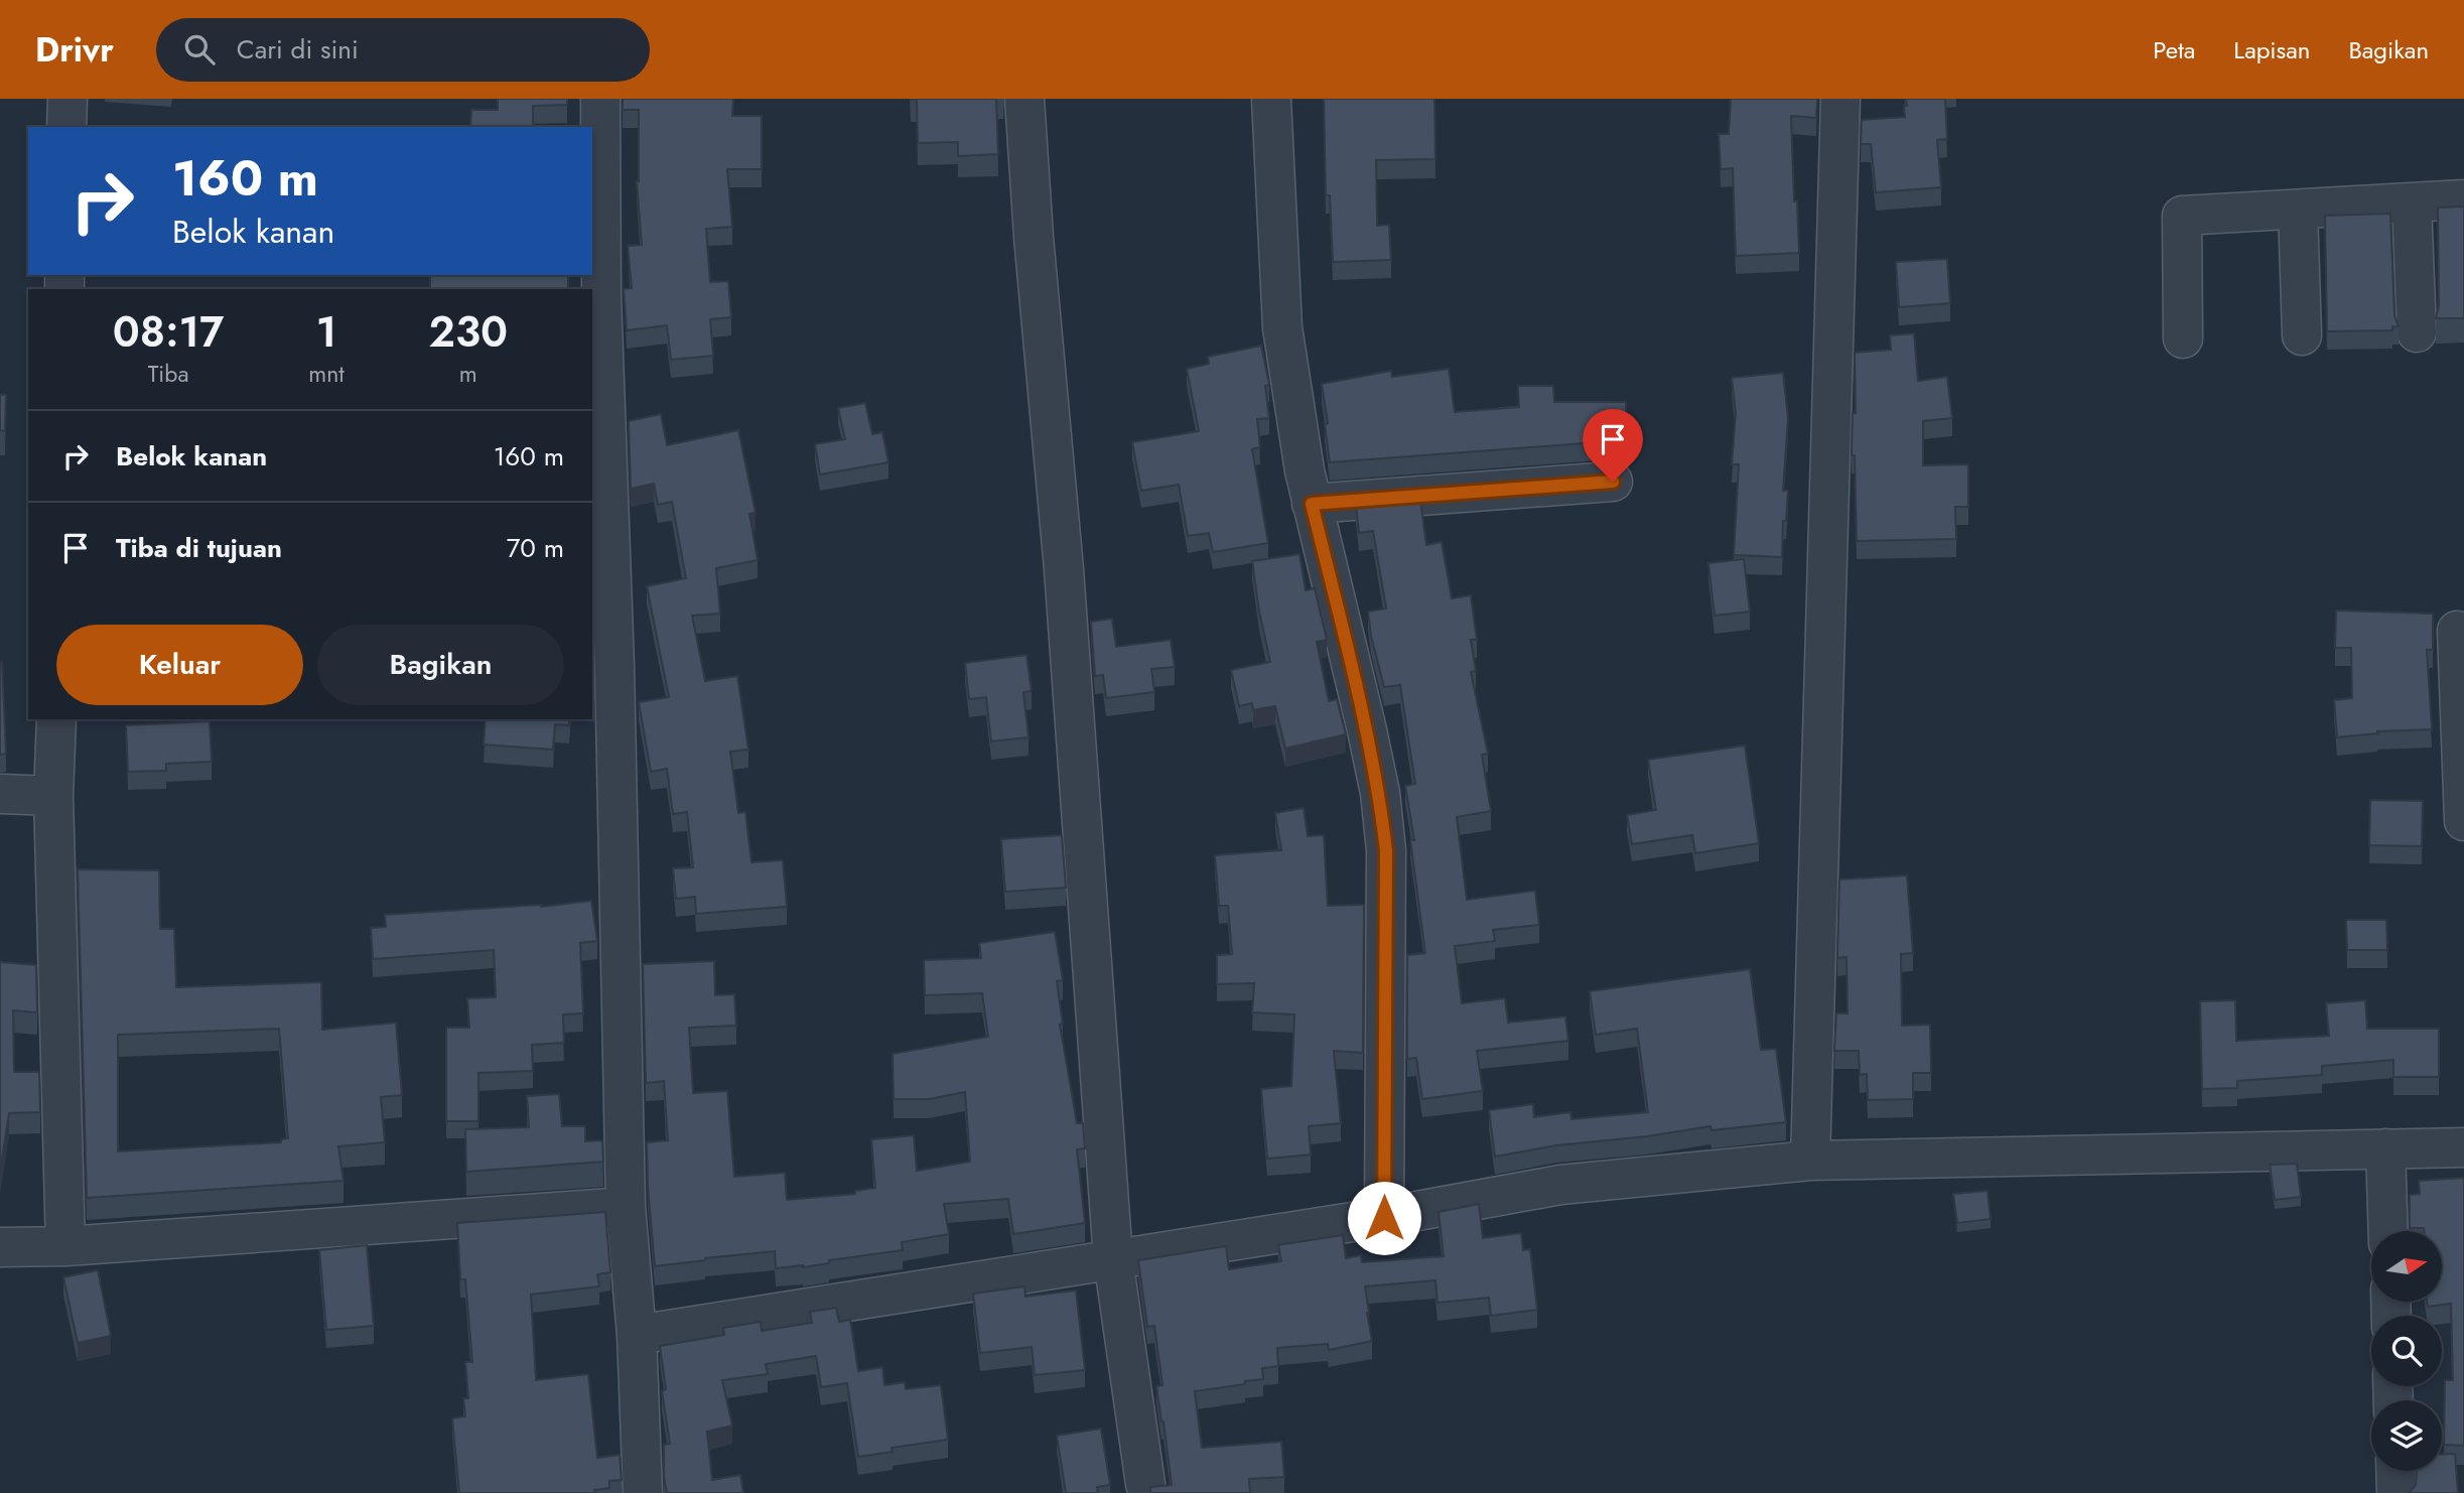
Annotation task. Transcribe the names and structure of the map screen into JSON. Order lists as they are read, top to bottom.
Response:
{
  "north": "right",
  "page": {
    "header": "Drivr",
    "search": "Cari di sini",
    "nav": ["Peta", "Lapisan", "Bagikan"],
    "turn": ["160 m", "Belok kanan"],
    "eta": [
      "08:17",
      "Tiba",
      "1",
      "mnt",
      "230",
      "m"
    ],
    "list": [
      {
        "name": "Belok kanan",
        "value": "160 m"
      },
      {
        "name": "Tiba di tujuan",
        "value": "70 m"
      }
    ],
    "buttons": ["Keluar", "Bagikan"]
  }
}
